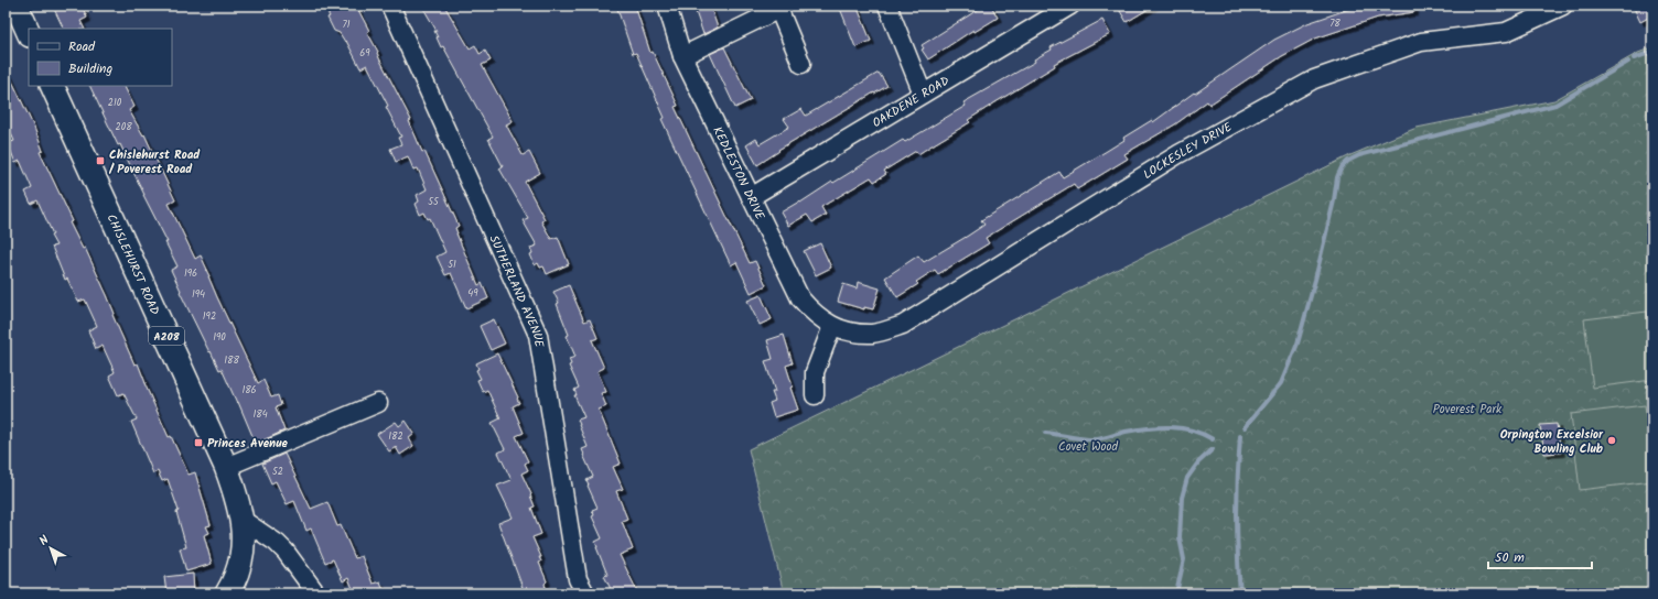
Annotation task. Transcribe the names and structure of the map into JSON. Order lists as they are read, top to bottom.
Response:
{
  "streets": {
    "main road": ["CHISLEHURST ROAD", "A208"],
    "street": [
      "OAKDENE ROAD",
      "LOCKESLEY DRIVE",
      "KEDLESTON DRIVE",
      "SUTHERLAND AVENUE"
    ]
  },
  "crossings": [
    ["OAKDENE ROAD", "KEDLESTON DRIVE"],
    ["LOCKESLEY DRIVE", "KEDLESTON DRIVE"]
  ],
  "parks": ["Poverest Park", "Covet Wood"],
  "places": {
    "transit": ["Chislehurst Road / Poverest Road", "Princes Avenue"],
    "other": ["Orpington Excelsior Bowling Club"]
  },
  "house_numbers": [
    "78",
    "71",
    "69",
    "210",
    "208",
    "55",
    "51",
    "196",
    "49",
    "194",
    "192",
    "190",
    "188",
    "186",
    "184",
    "182",
    "52"
  ],
  "legend": ["Road", "Building"],
  "scale_bar": "50 m",
  "north": "top left"
}
